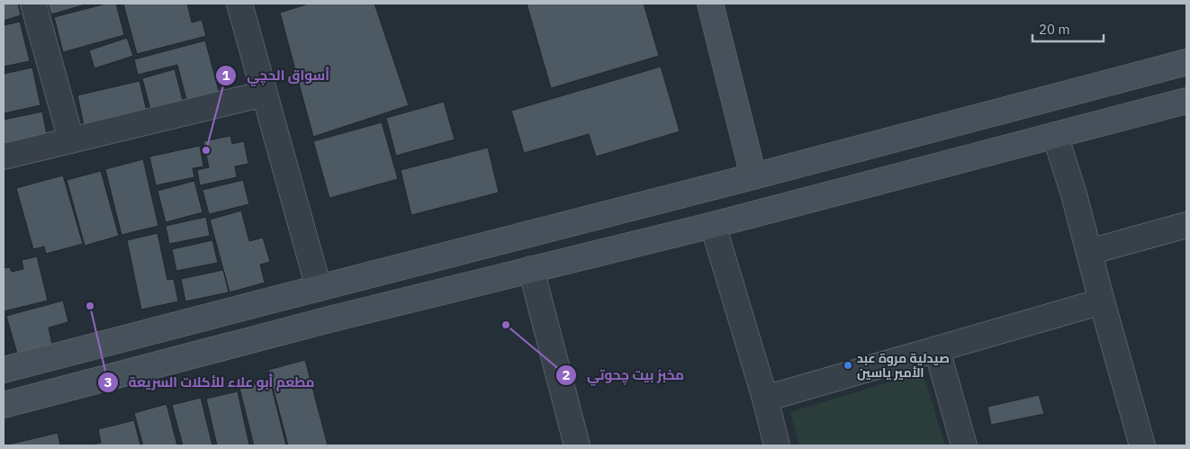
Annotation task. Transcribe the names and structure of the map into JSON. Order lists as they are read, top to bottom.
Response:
{
  "places": [
    "أسواق الحچي",
    "مطعم أبو علاء للأكلات السريعة",
    "مخبز بيت چحوتي",
    "صيدلية مروة عبد الأمير ياسين"
  ],
  "scale_bar": "20 m"
}
